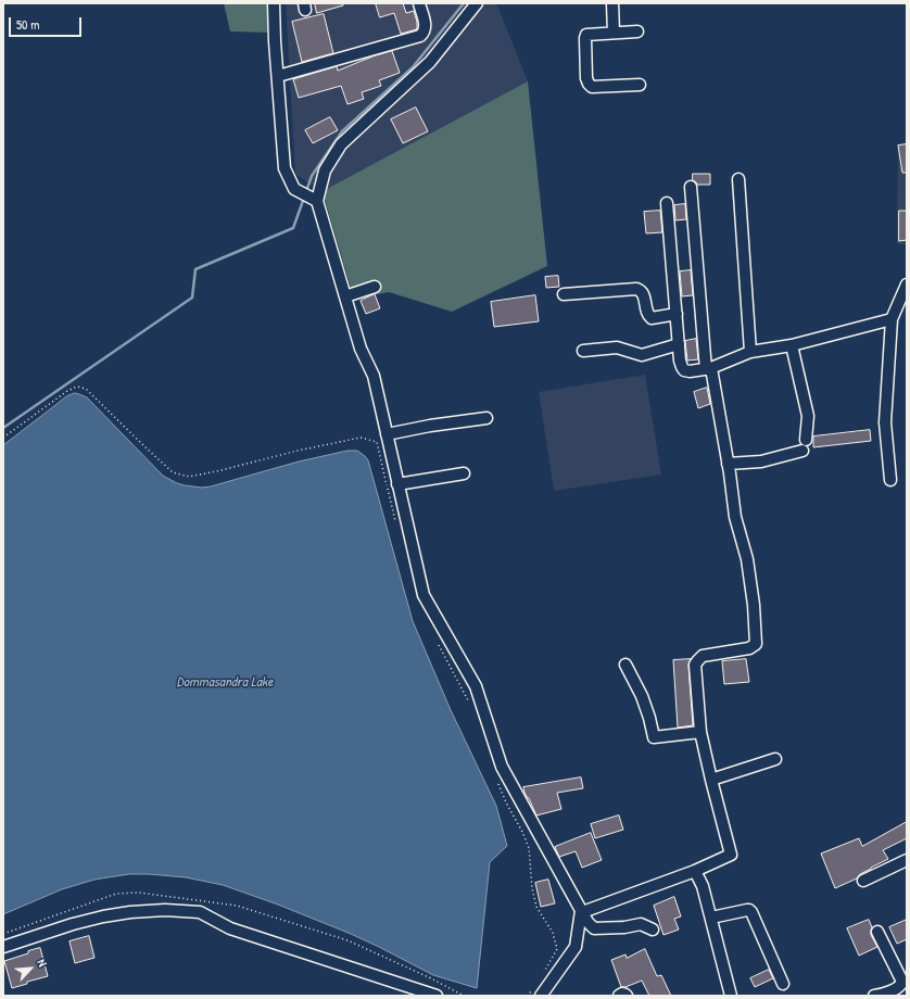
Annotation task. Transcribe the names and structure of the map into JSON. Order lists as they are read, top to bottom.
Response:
{
  "water": ["Dommasandra Lake"],
  "scale_bar": "50 m",
  "north": "top right"
}
